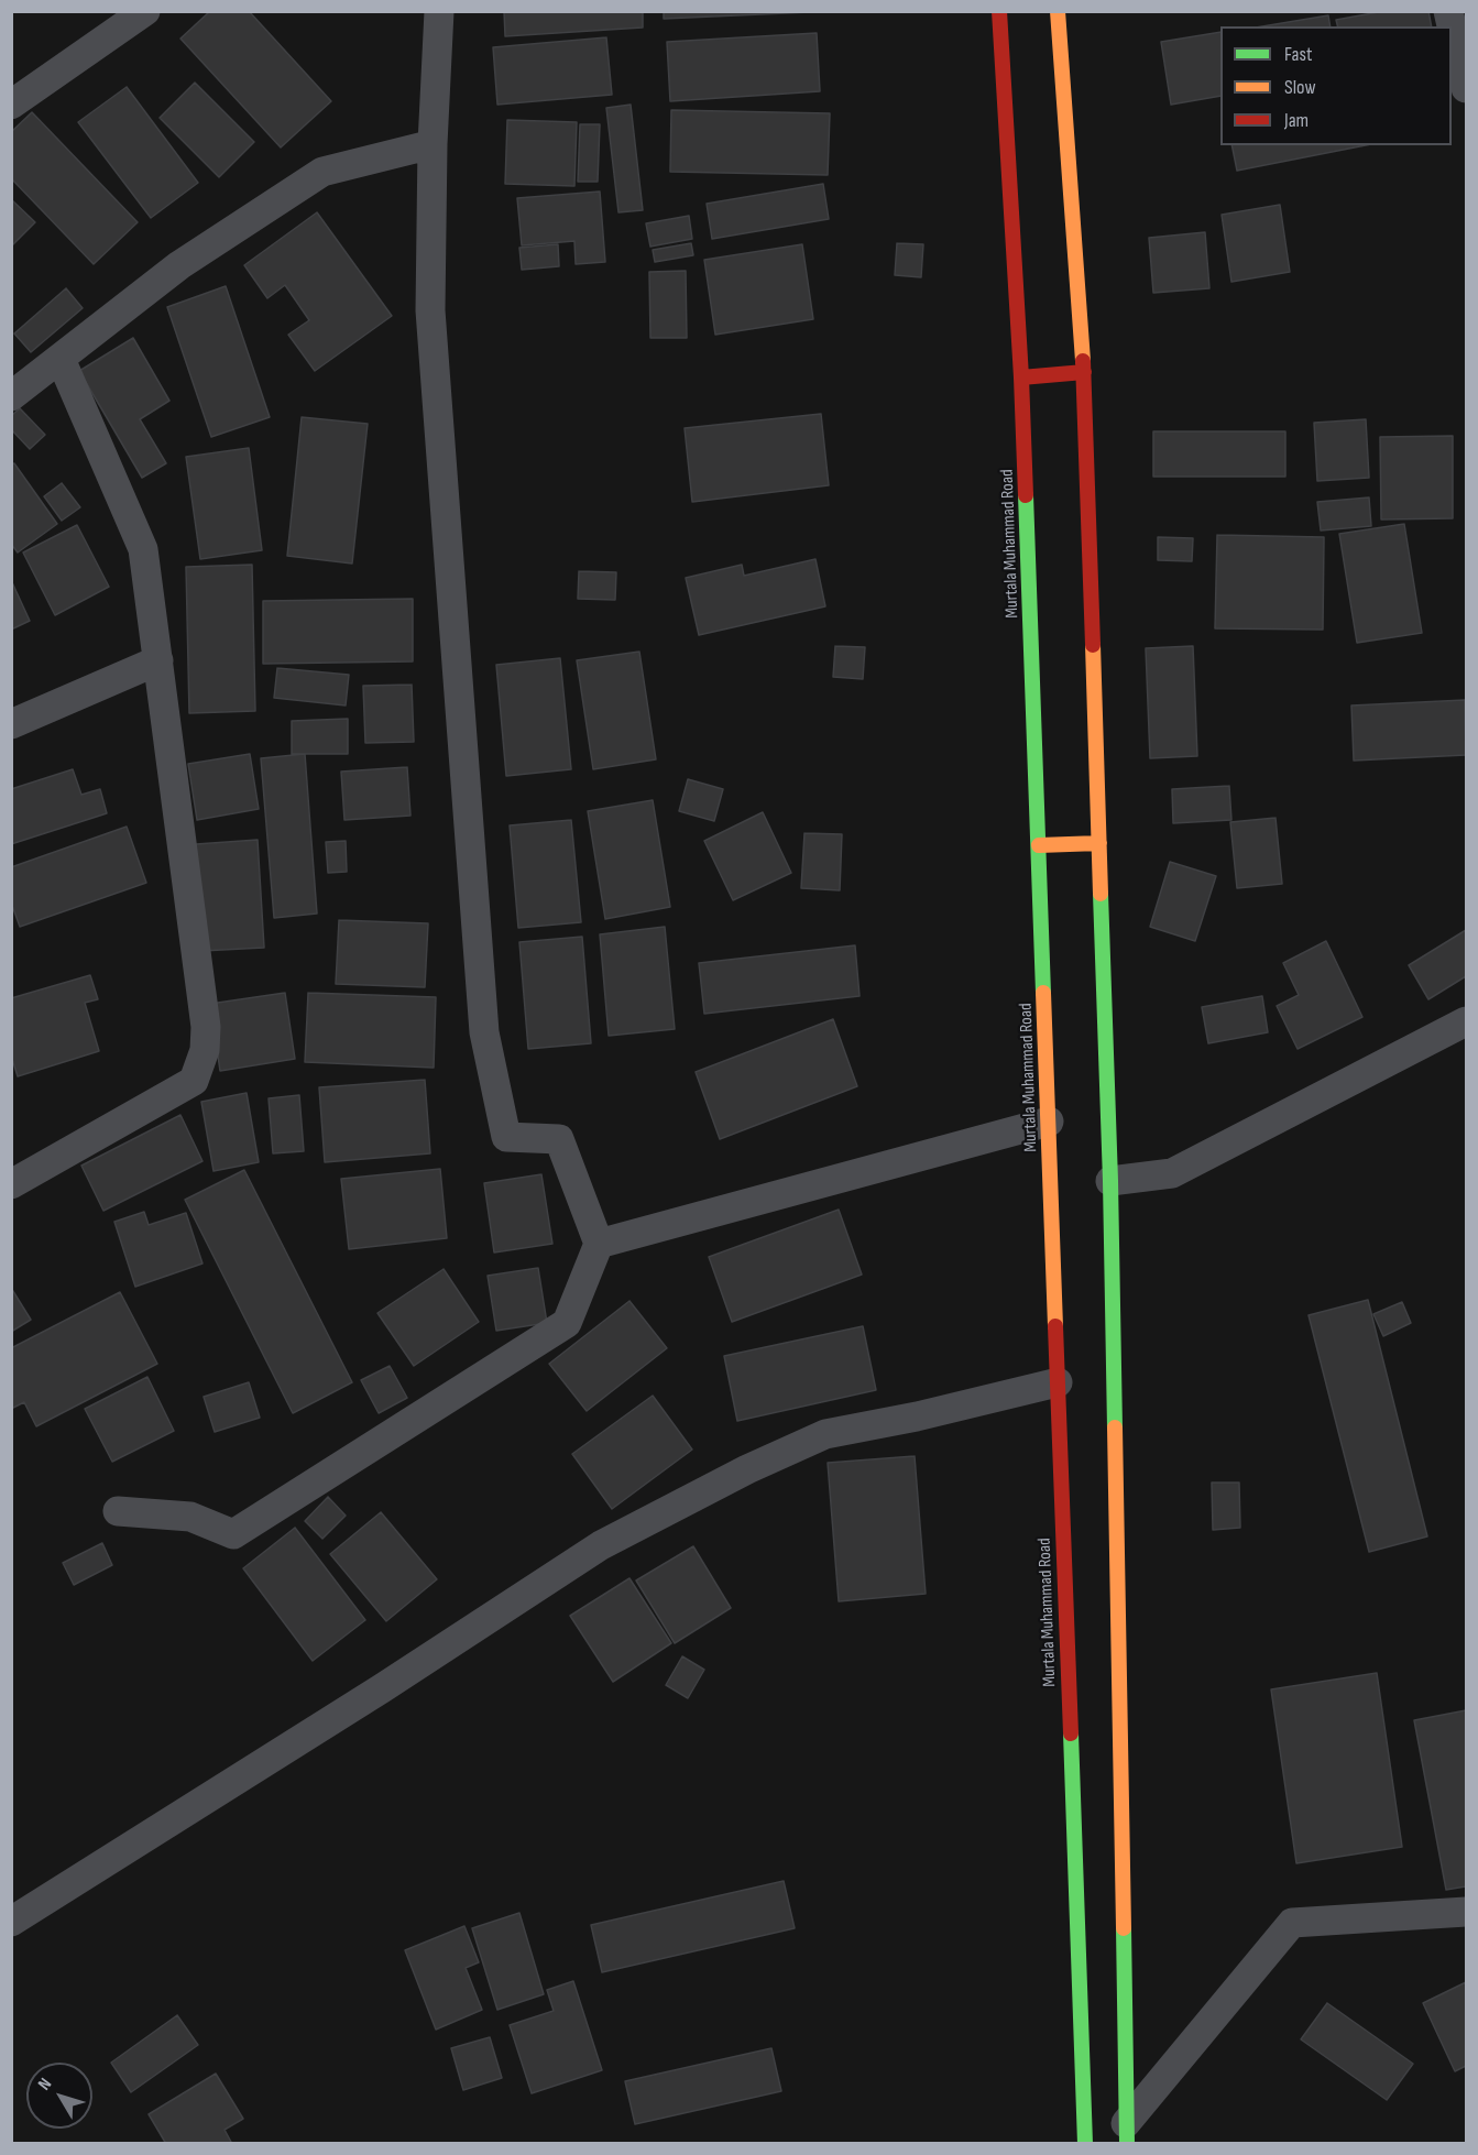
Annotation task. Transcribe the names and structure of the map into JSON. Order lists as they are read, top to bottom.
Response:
{
  "streets": {
    "highway": ["Murtala Muhammad Road"]
  },
  "legend": ["Fast", "Slow", "Jam"],
  "north": "top left"
}
